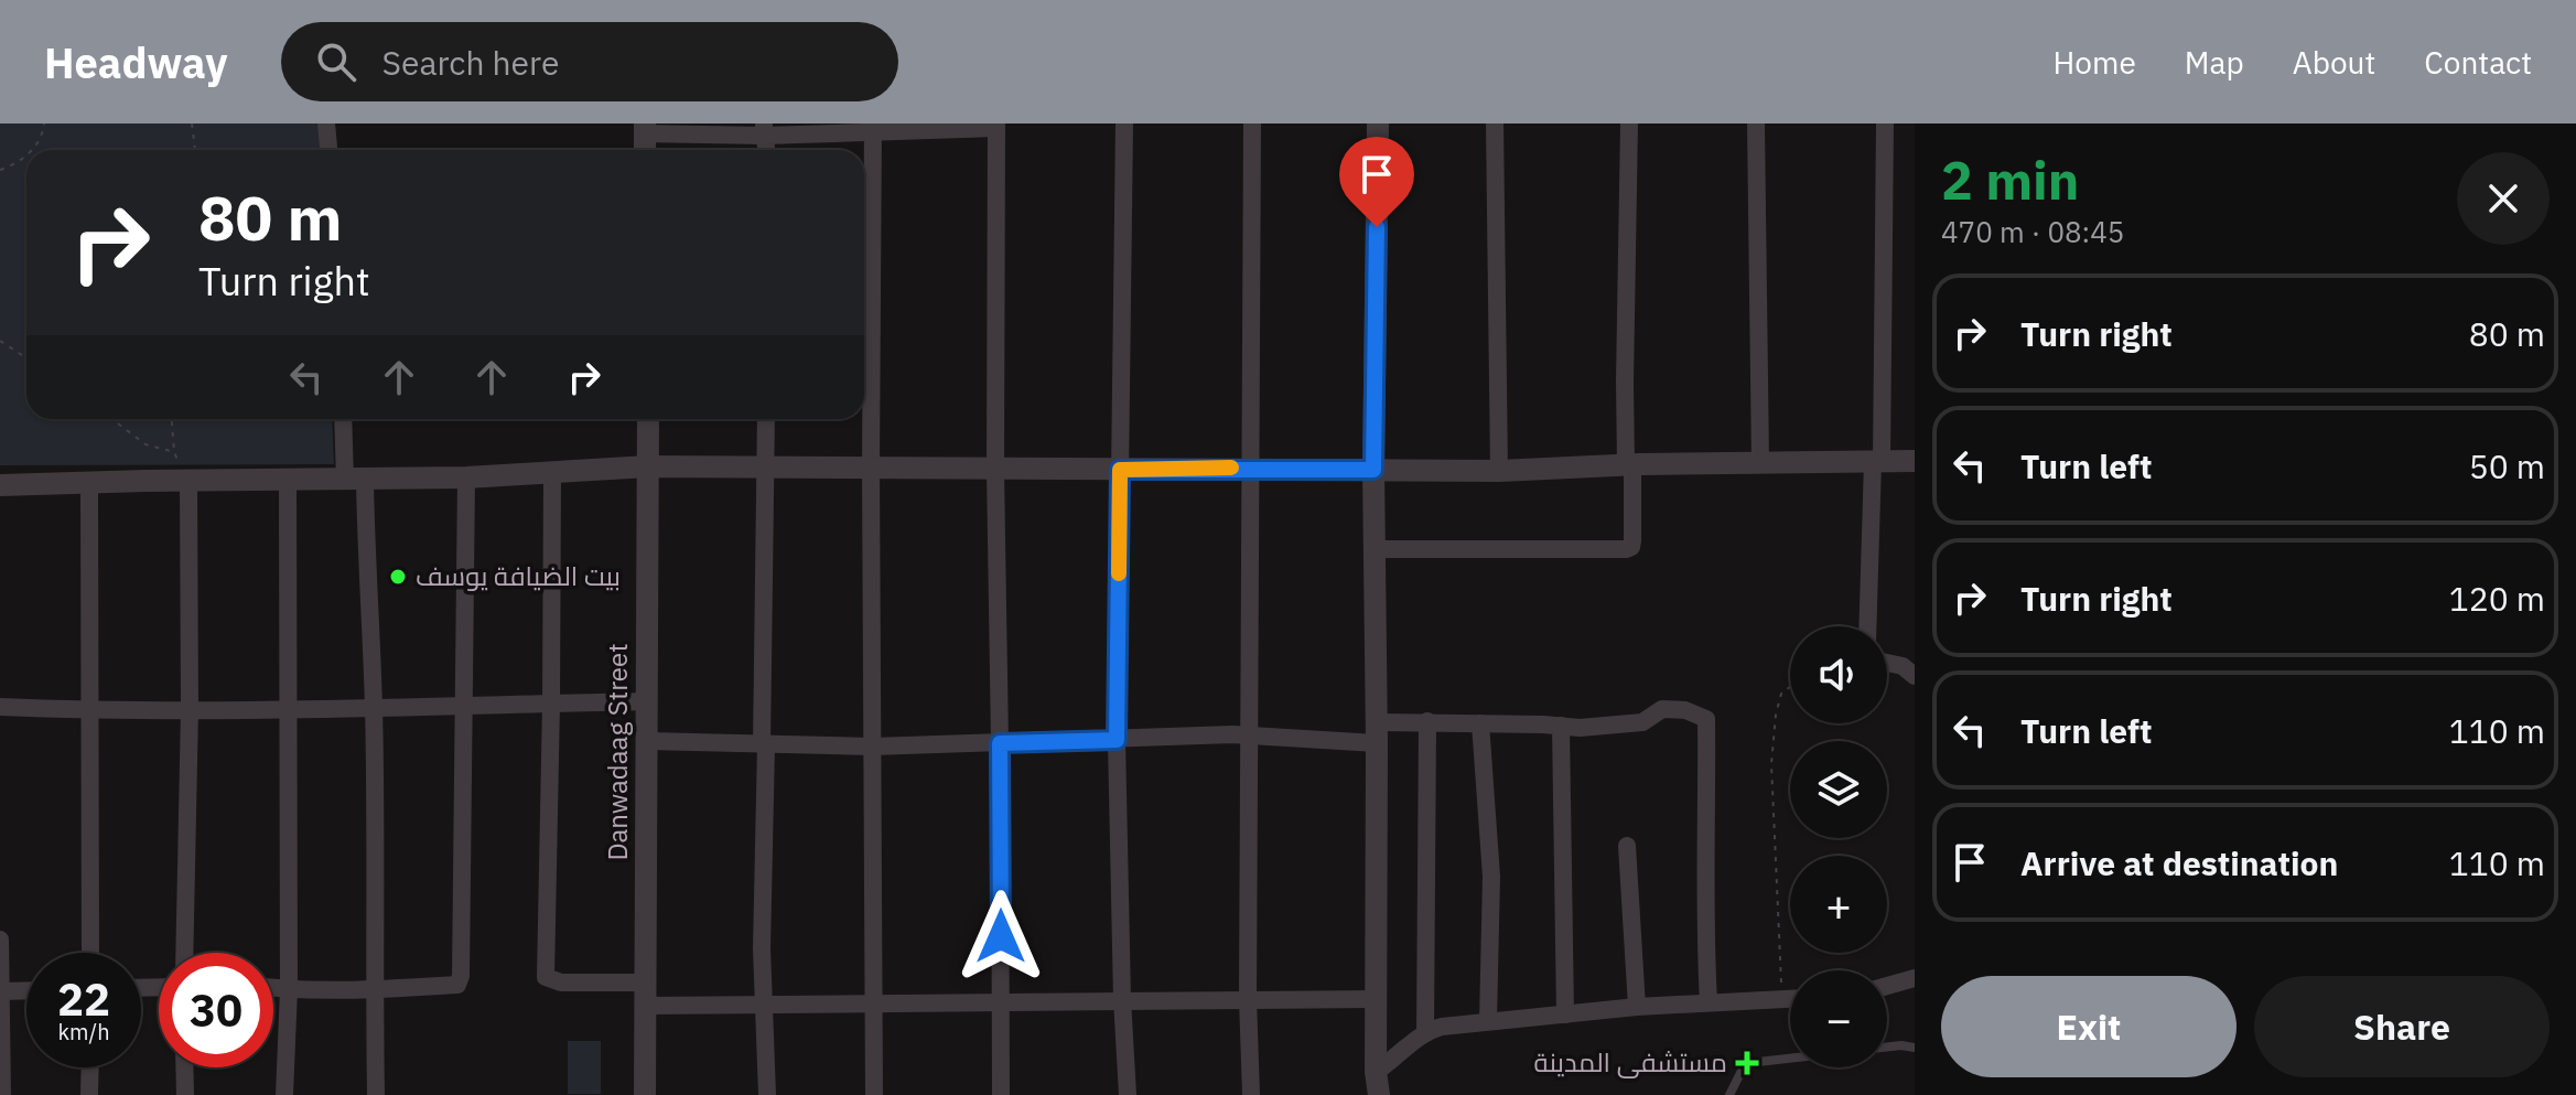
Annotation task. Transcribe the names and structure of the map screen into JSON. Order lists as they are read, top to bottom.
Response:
{
  "streets": {
    "street": ["Danwadaag Street"]
  },
  "places": {
    "other": ["بيت الضيافة يوسف"],
    "health": ["مستشفى المدينة"]
  },
  "page": {
    "header": "Headway",
    "search": "Search here",
    "nav": [
      "Home",
      "Map",
      "About",
      "Contact"
    ],
    "heading": ["2 min", "470 m · 08:45"],
    "turn": ["80 m", "Turn right"],
    "list": [
      {
        "name": "Turn right",
        "value": "80 m"
      },
      {
        "name": "Turn left",
        "value": "50 m"
      },
      {
        "name": "Turn right",
        "value": "120 m"
      },
      {
        "name": "Turn left",
        "value": "110 m"
      },
      {
        "name": "Arrive at destination",
        "value": "110 m"
      }
    ],
    "map_buttons": ["+", "−"],
    "speed": "22 km/h",
    "limit": "30",
    "buttons": ["Exit", "Share"]
  }
}
